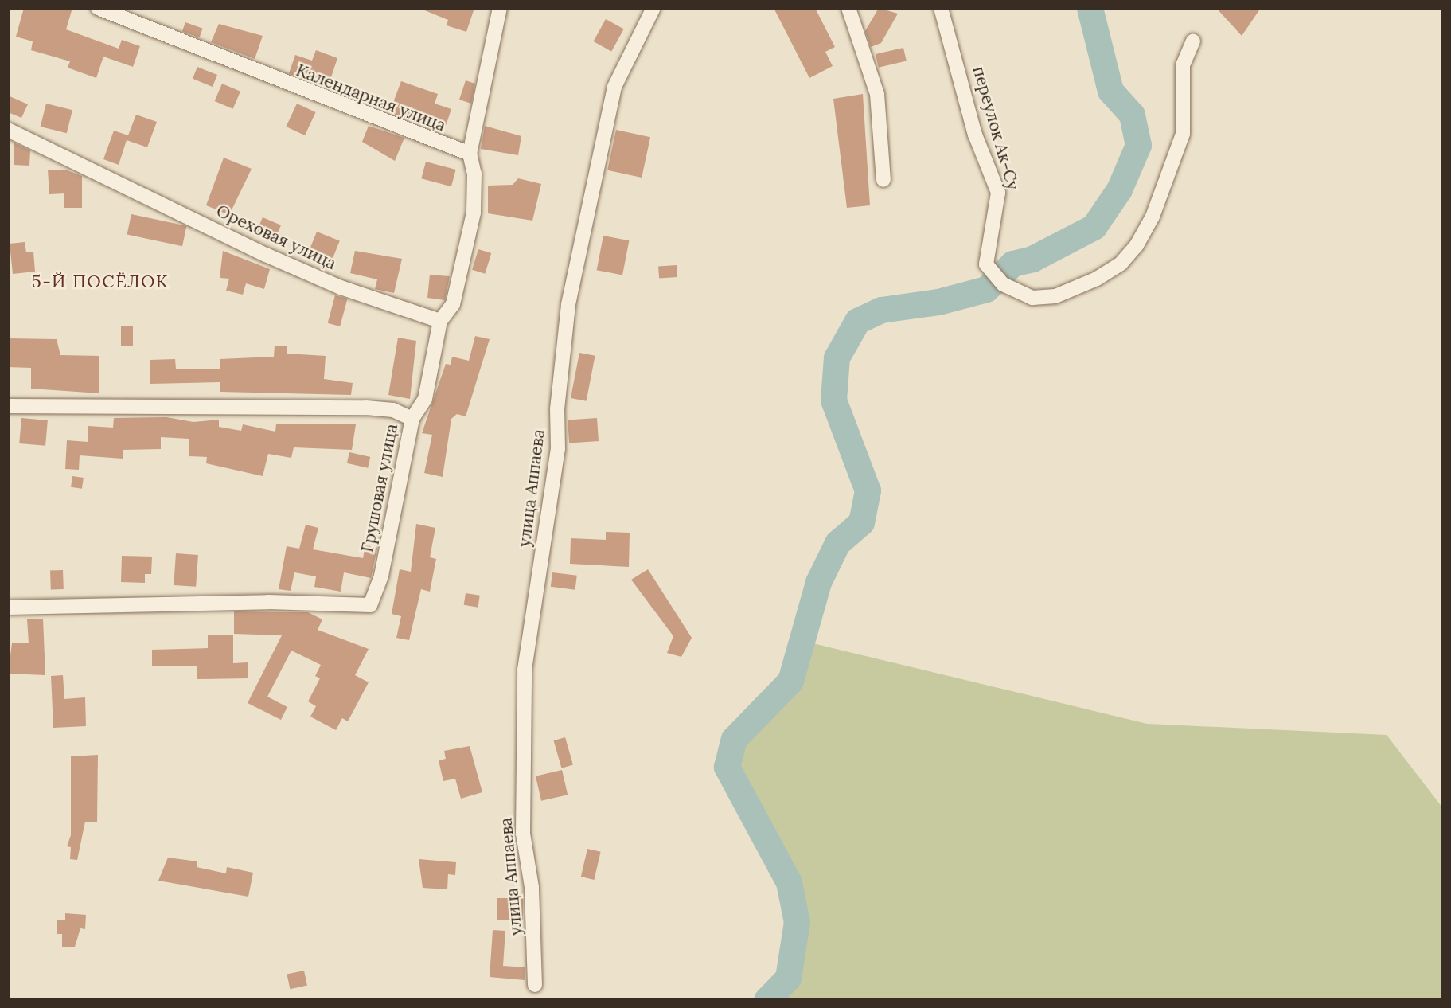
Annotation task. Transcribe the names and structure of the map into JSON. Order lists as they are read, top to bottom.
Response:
{
  "streets": {
    "street": [
      "Календарная улица",
      "переулок Ак-Су",
      "Ореховая улица",
      "Грушовая улица",
      "улица Аппаева"
    ]
  },
  "districts": ["5-Й ПОСЁЛОК"]
}
